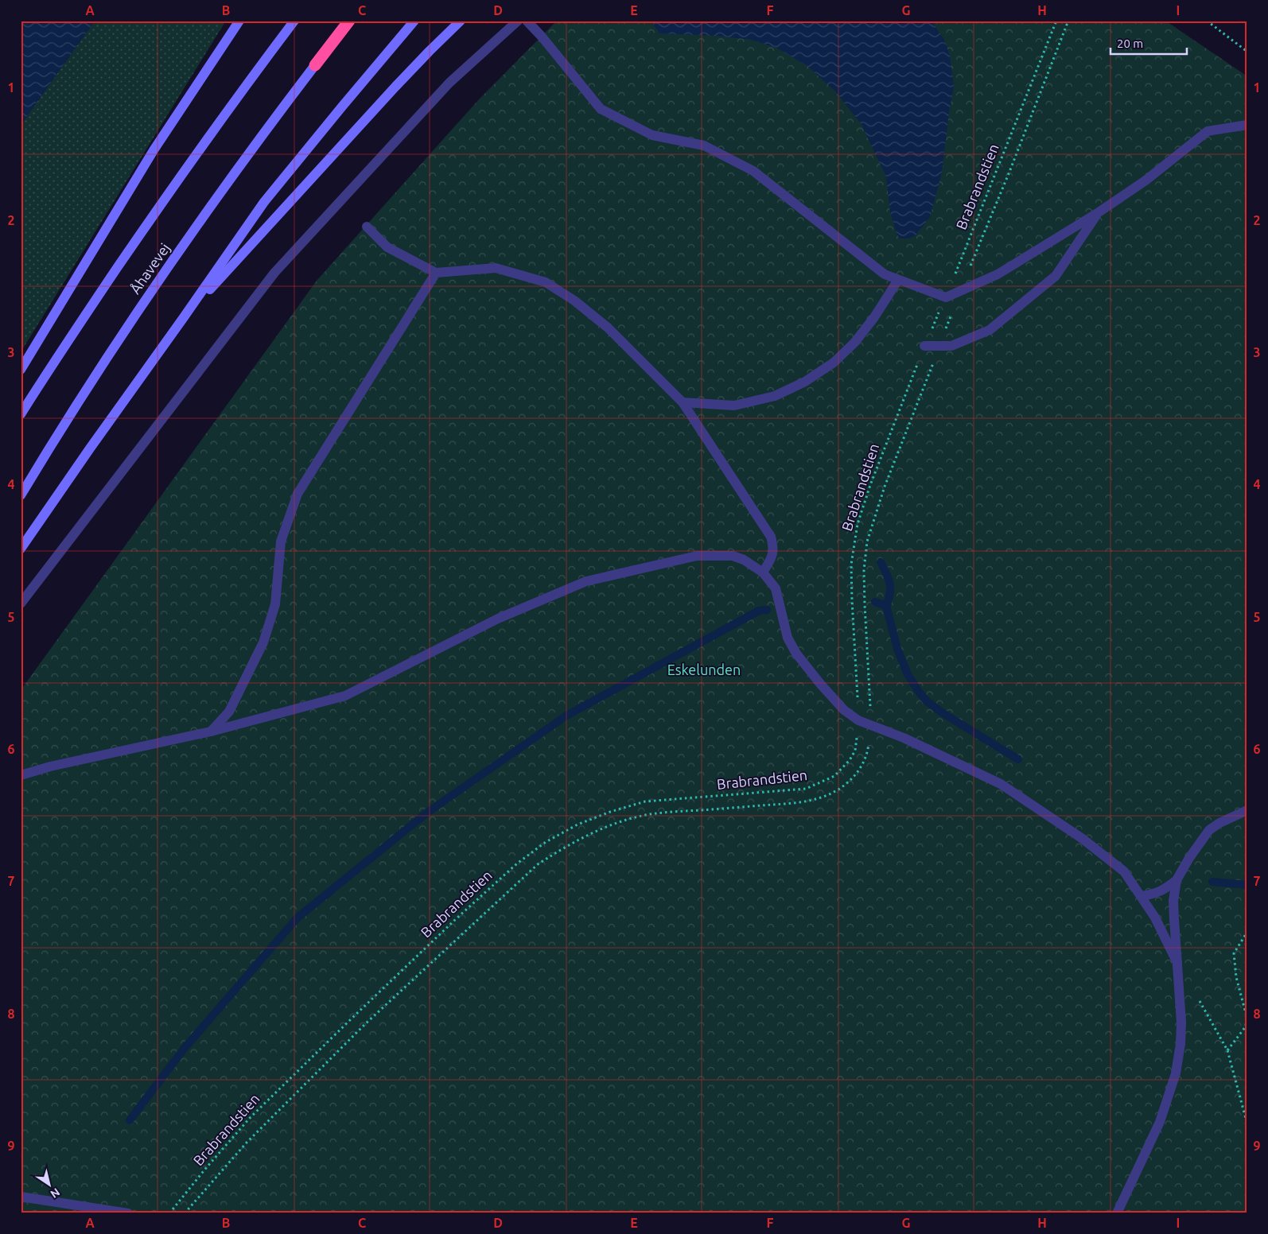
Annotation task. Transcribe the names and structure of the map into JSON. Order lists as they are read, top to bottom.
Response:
{
  "streets": {
    "main road": ["Åhavevej"],
    "path": ["Brabrandstien"]
  },
  "parks": ["Eskelunden"],
  "scale_bar": "20 m",
  "north": "bottom right",
  "grid": {
    "columns": [
      "A",
      "B",
      "C",
      "D",
      "E",
      "F",
      "G",
      "H",
      "I"
    ],
    "rows": [
      "1",
      "2",
      "3",
      "4",
      "5",
      "6",
      "7",
      "8",
      "9"
    ]
  }
}
